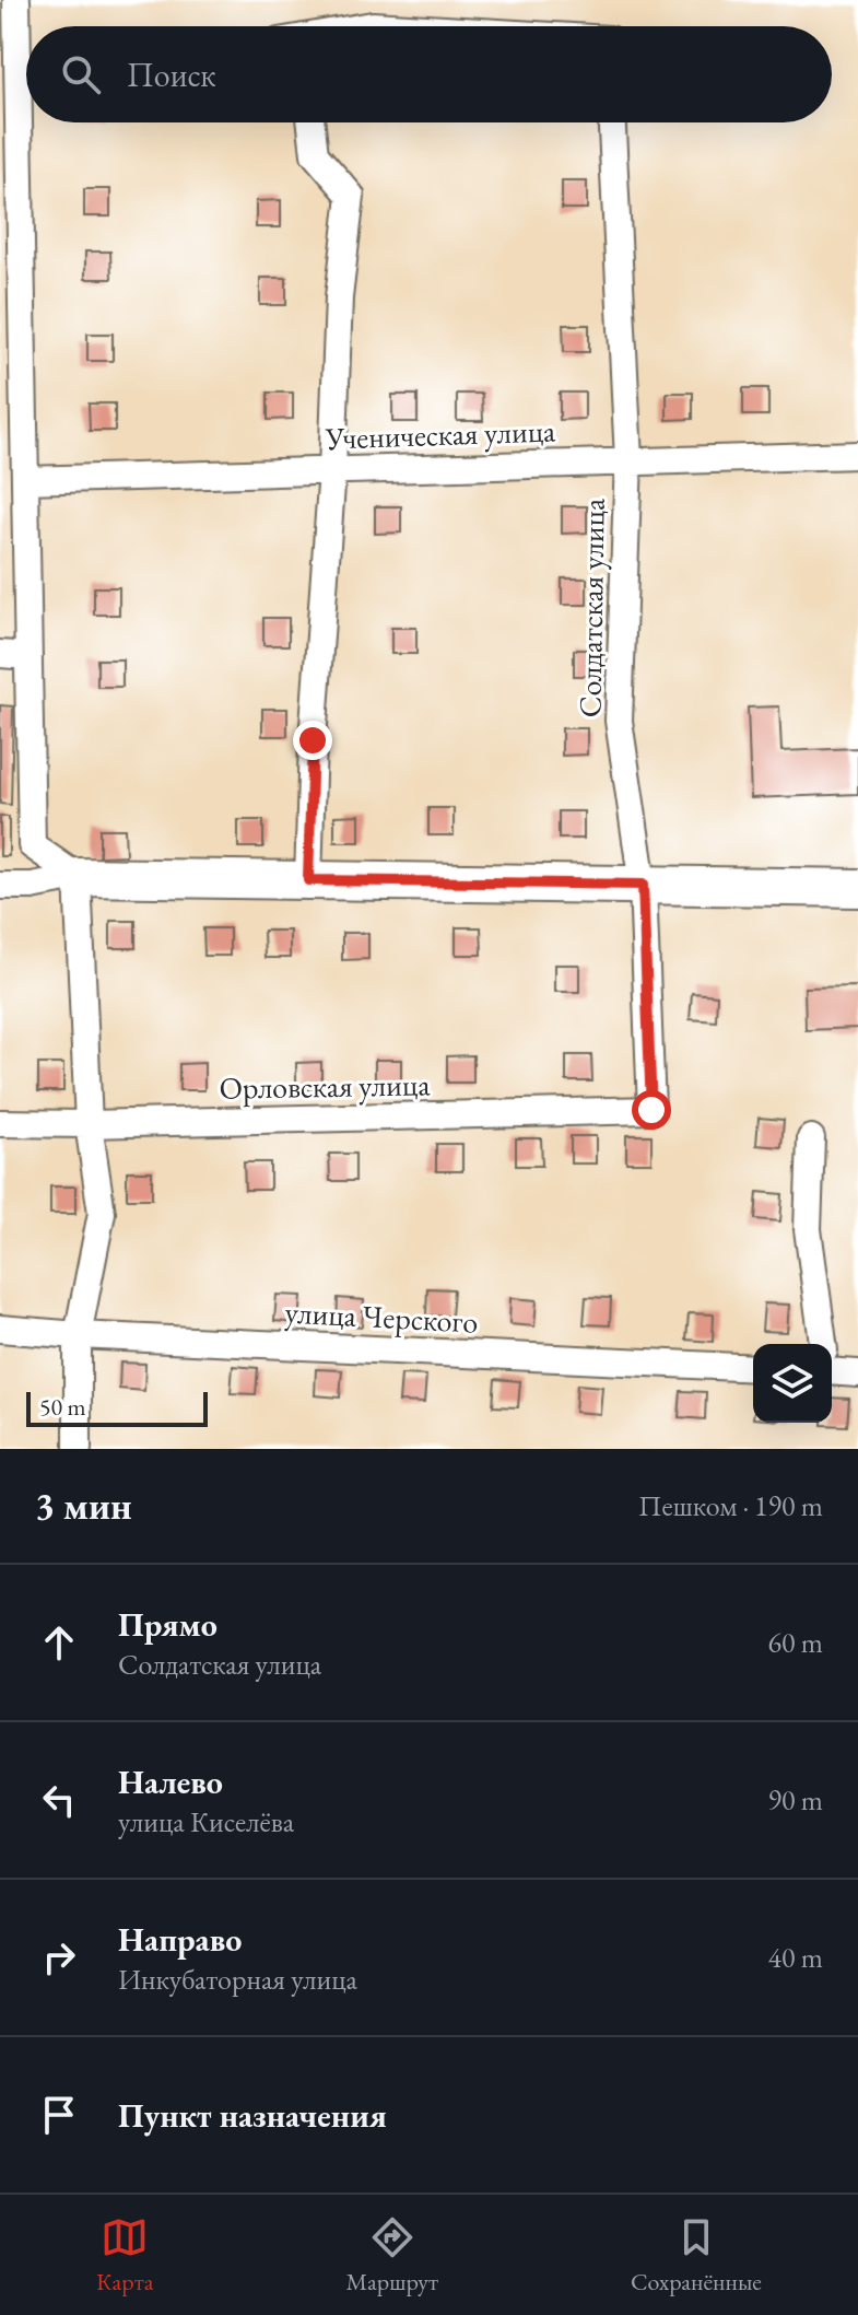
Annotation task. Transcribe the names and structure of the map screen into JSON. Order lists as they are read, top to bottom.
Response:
{
  "streets": {
    "street": [
      "Ученическая улица",
      "Солдатская улица",
      "Орловская улица",
      "улица Черского"
    ]
  },
  "crossings": [
    ["Ученическая улица", "Солдатская улица"],
    ["Солдатская улица", "Орловская улица"]
  ],
  "scale_bar": "50 m",
  "page": {
    "search": "Поиск",
    "scale": "50 m",
    "heading": ["3 мин", "Пешком · 190 m"],
    "list": [
      ["Прямо", "Солдатская улица", "60 m"],
      ["Налево", "улица Киселёва", "90 m"],
      ["Направо", "Инкубаторная улица", "40 m"],
      "Пункт назначения"
    ],
    "nav": ["Карта", "Маршрут", "Сохранённые"]
  }
}
